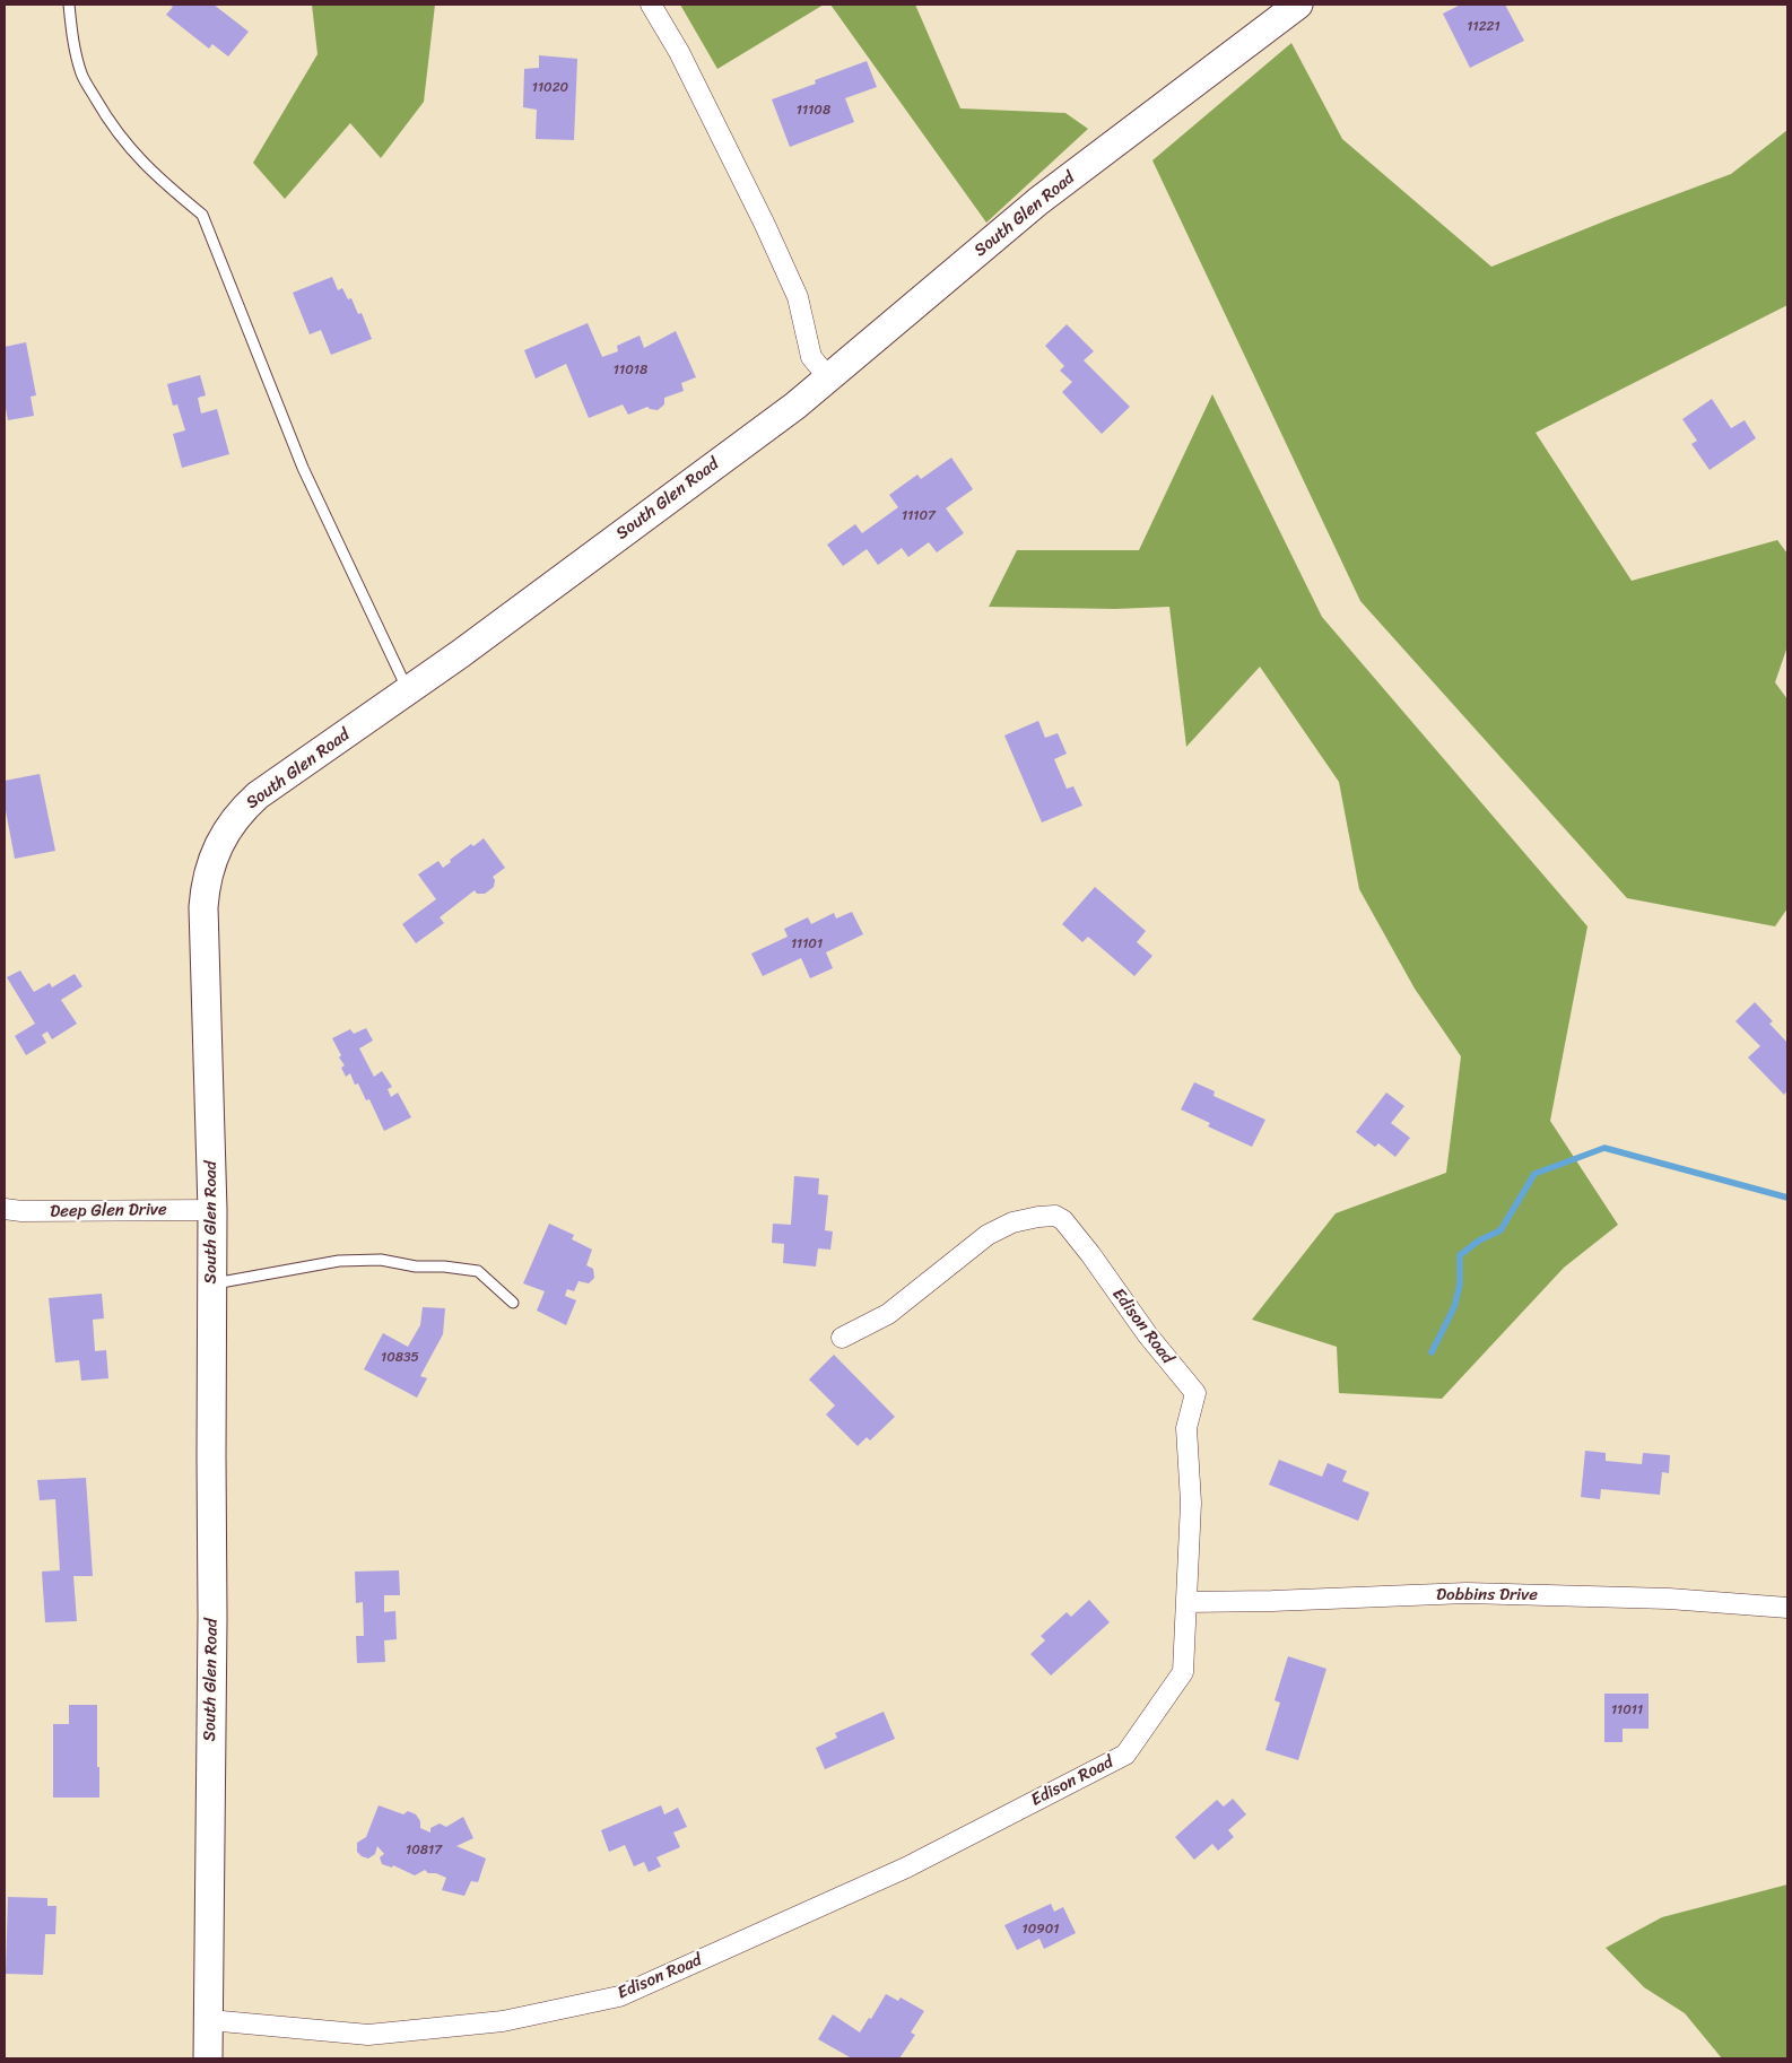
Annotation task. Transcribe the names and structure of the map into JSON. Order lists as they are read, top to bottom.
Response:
{
  "streets": {
    "main road": ["South Glen Road"],
    "street": ["Deep Glen Drive", "Edison Road", "Dobbins Drive"]
  },
  "crossings": [
    ["South Glen Road", "Deep Glen Drive"],
    ["South Glen Road", "Edison Road"],
    ["Edison Road", "Dobbins Drive"]
  ],
  "house_numbers": [
    "11221",
    "11020",
    "11108",
    "11018",
    "11107",
    "11101",
    "10835",
    "11011",
    "10817",
    "10901"
  ]
}
